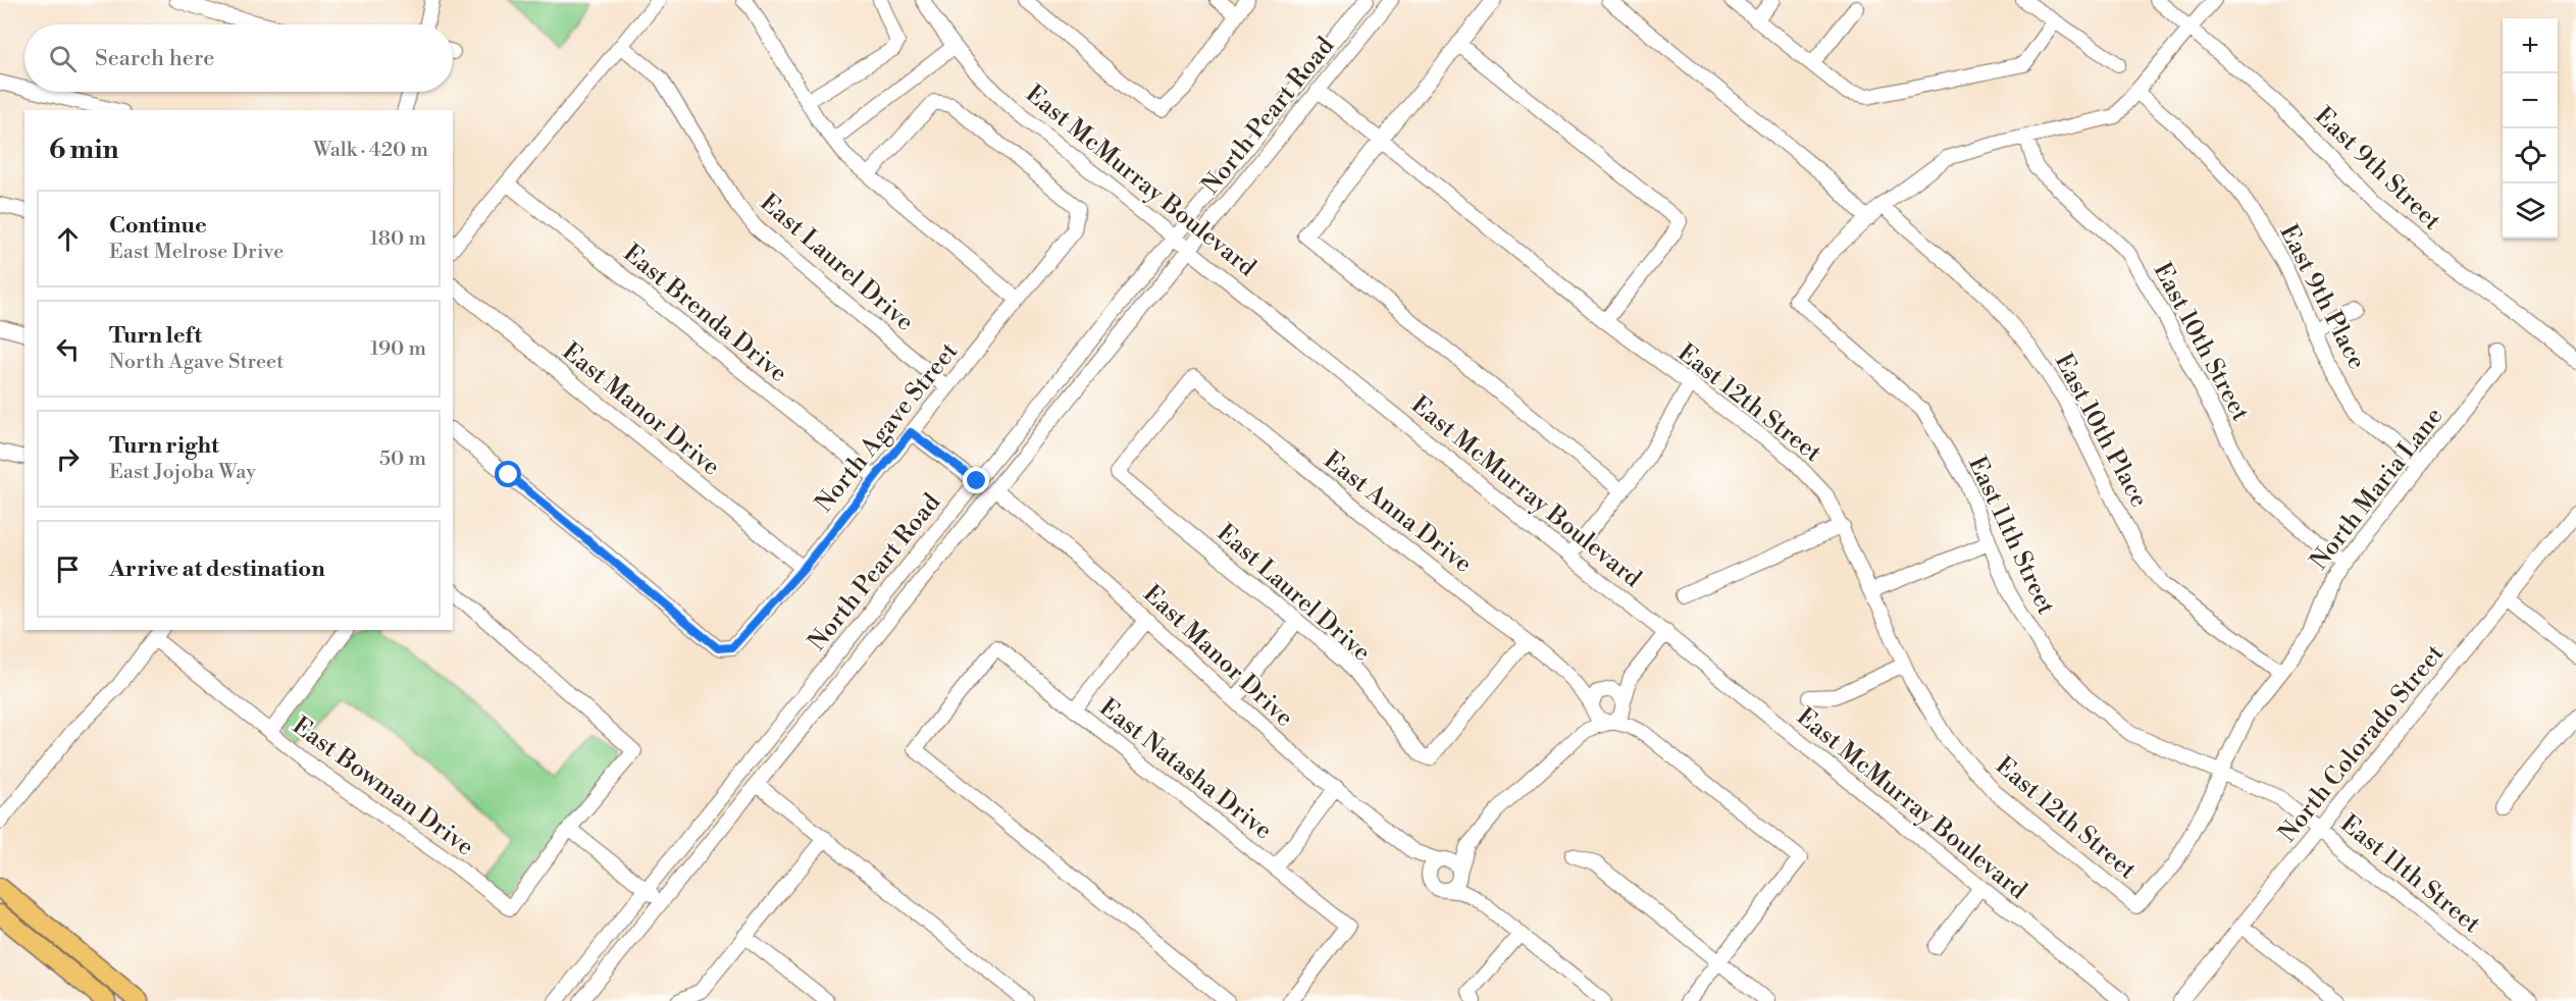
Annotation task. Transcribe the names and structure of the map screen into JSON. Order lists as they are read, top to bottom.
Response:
{
  "streets": {
    "street": [
      "North Peart Road",
      "East 9th Street",
      "East McMurray Boulevard",
      "East Laurel Drive",
      "East 9th Place",
      "East Brenda Drive",
      "East 10th Street",
      "East 12th Street",
      "East Manor Drive",
      "North Agave Street",
      "East 10th Place",
      "North Maria Lane",
      "East Anna Drive",
      "East 11th Street",
      "North Colorado Street",
      "East Natasha Drive",
      "East Bowman Drive"
    ]
  },
  "crossings": [
    ["North Peart Road", "East McMurray Boulevard"],
    ["North Peart Road", "East 12th Street"],
    ["North Peart Road", "East Manor Drive"],
    ["East Laurel Drive", "North Agave Street"],
    ["East Laurel Drive", "East Anna Drive"],
    ["East 9th Place", "North Maria Lane"],
    ["East Brenda Drive", "North Agave Street"],
    ["East 10th Street", "North Maria Lane"],
    ["East 12th Street", "North Maria Lane"],
    ["East Manor Drive", "North Agave Street"],
    ["East 10th Place", "North Maria Lane"],
    ["North Maria Lane", "East 11th Street"],
    ["East 11th Street", "North Colorado Street"]
  ],
  "page": {
    "map_buttons": ["+", "−"],
    "search": "Search here",
    "heading": ["6 min", "Walk · 420 m"],
    "list": [
      ["Continue", "East Melrose Drive", "180 m"],
      ["Turn left", "North Agave Street", "190 m"],
      ["Turn right", "East Jojoba Way", "50 m"],
      "Arrive at destination"
    ]
  }
}
